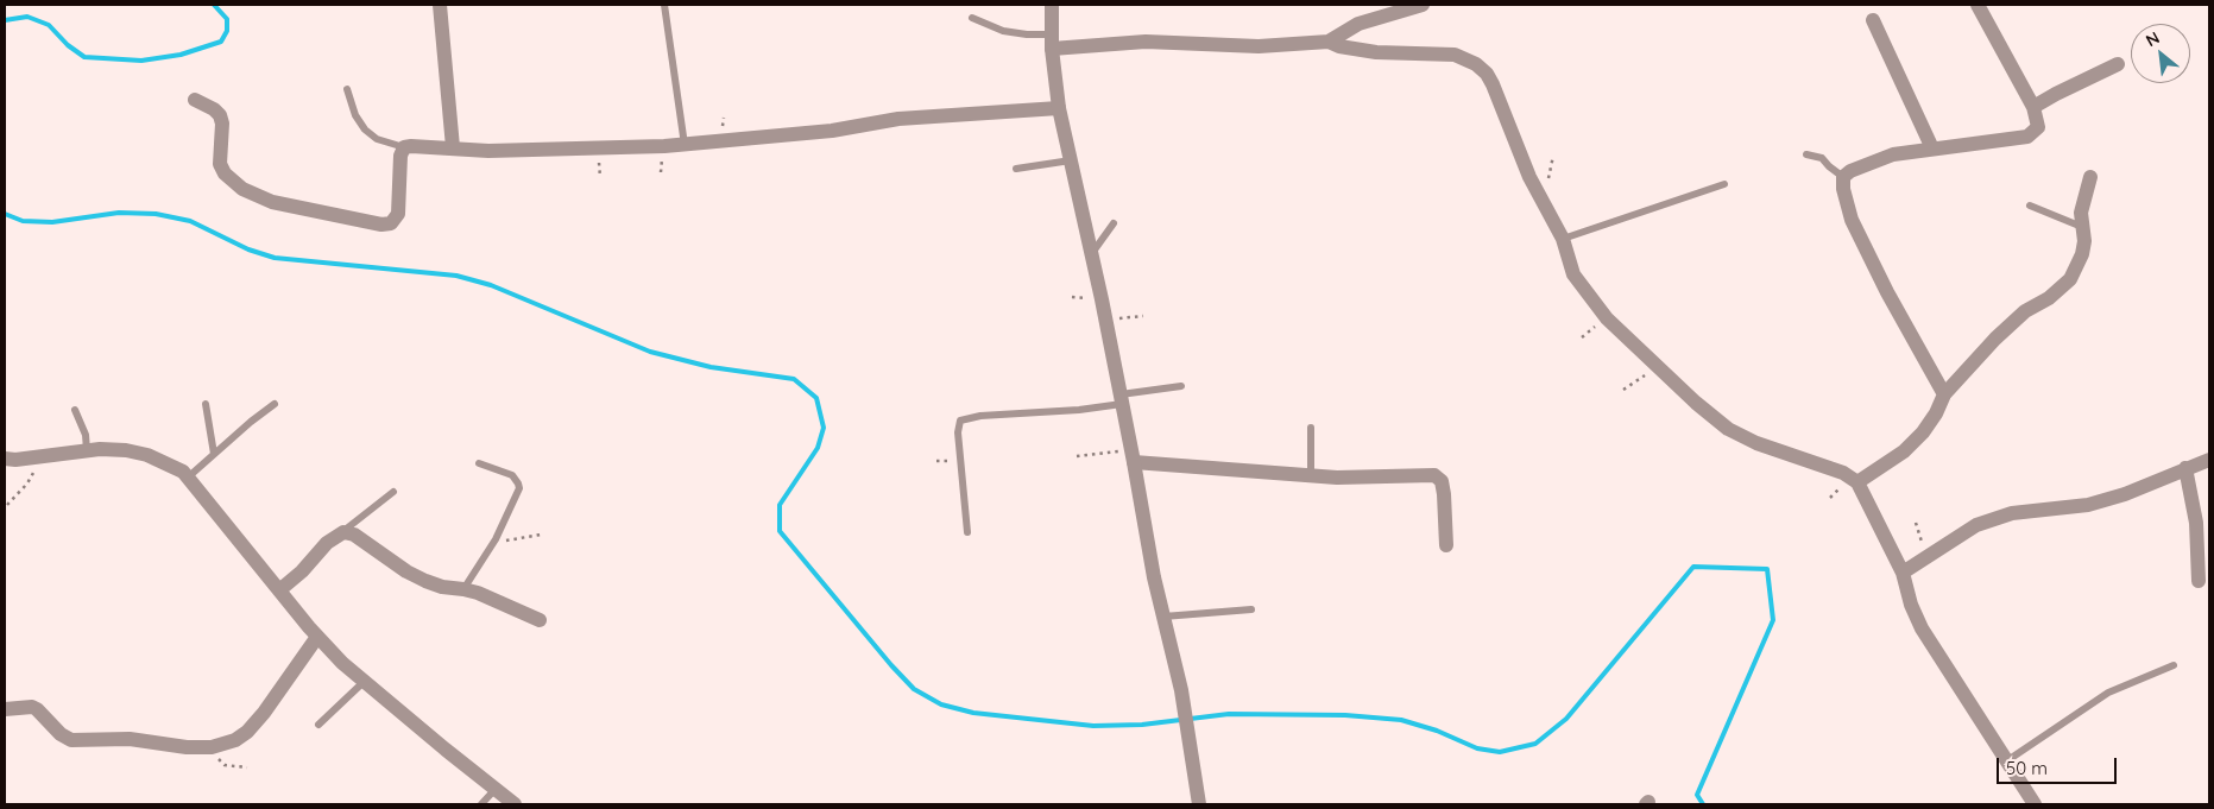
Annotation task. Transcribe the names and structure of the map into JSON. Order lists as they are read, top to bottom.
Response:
{
  "scale_bar": "50 m",
  "north": "top left"
}
